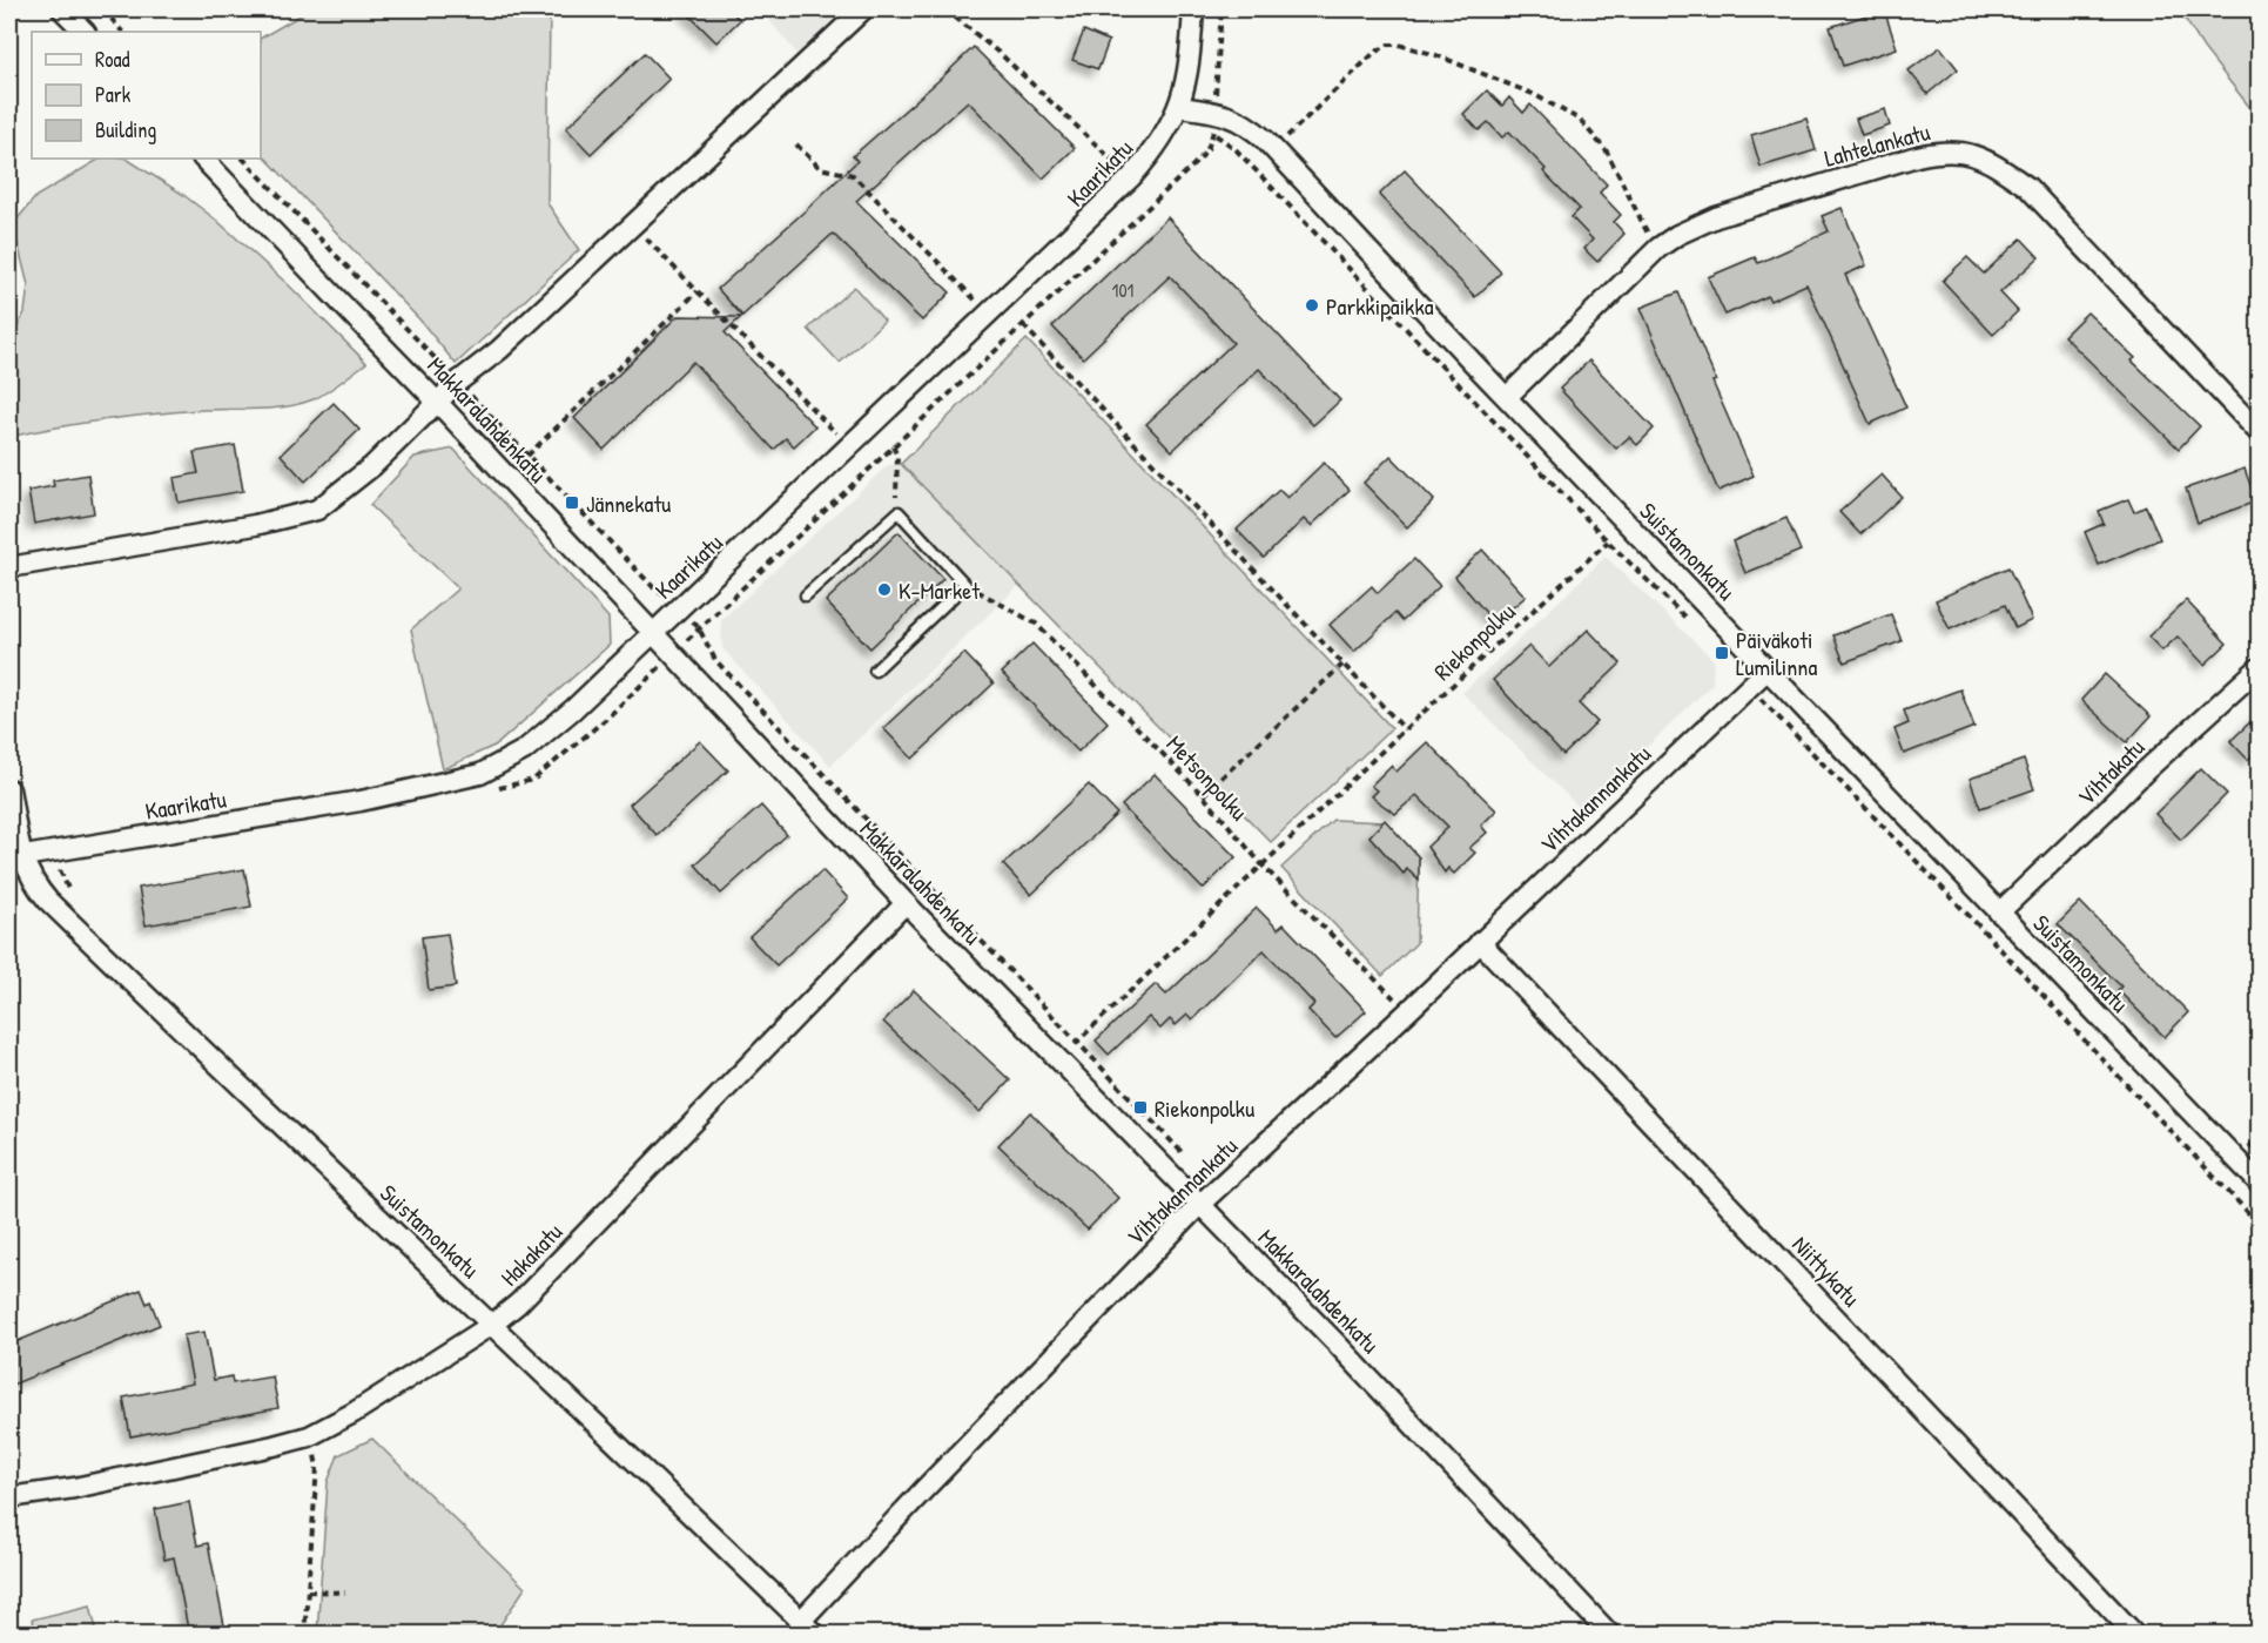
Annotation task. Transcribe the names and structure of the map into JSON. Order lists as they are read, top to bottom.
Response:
{
  "streets": {
    "street": [
      "Lahtelankatu",
      "Kaarikatu",
      "Makkaralahdenkatu",
      "Suistamonkatu",
      "Vihtakatu",
      "Vihtakannankatu",
      "Hakakatu",
      "Niittykatu"
    ],
    "path": ["Riekonpolku", "Metsonpolku"]
  },
  "crossings": [
    ["Lahtelankatu", "Suistamonkatu"],
    ["Kaarikatu", "Makkaralahdenkatu"],
    ["Kaarikatu", "Suistamonkatu"],
    ["Makkaralahdenkatu", "Riekonpolku"],
    ["Makkaralahdenkatu", "Vihtakannankatu"],
    ["Makkaralahdenkatu", "Hakakatu"],
    ["Suistamonkatu", "Vihtakatu"],
    ["Suistamonkatu", "Vihtakannankatu"],
    ["Suistamonkatu", "Hakakatu"],
    ["Riekonpolku", "Metsonpolku"],
    ["Metsonpolku", "Vihtakannankatu"],
    ["Vihtakannankatu", "Niittykatu"]
  ],
  "places": {
    "other": ["Parkkipaikka", "K-Market"],
    "transit": ["Jännekatu", "Päiväkoti Lumilinna", "Riekonpolku"]
  },
  "house_numbers": ["101"],
  "legend": ["Road", "Park", "Building"]
}
